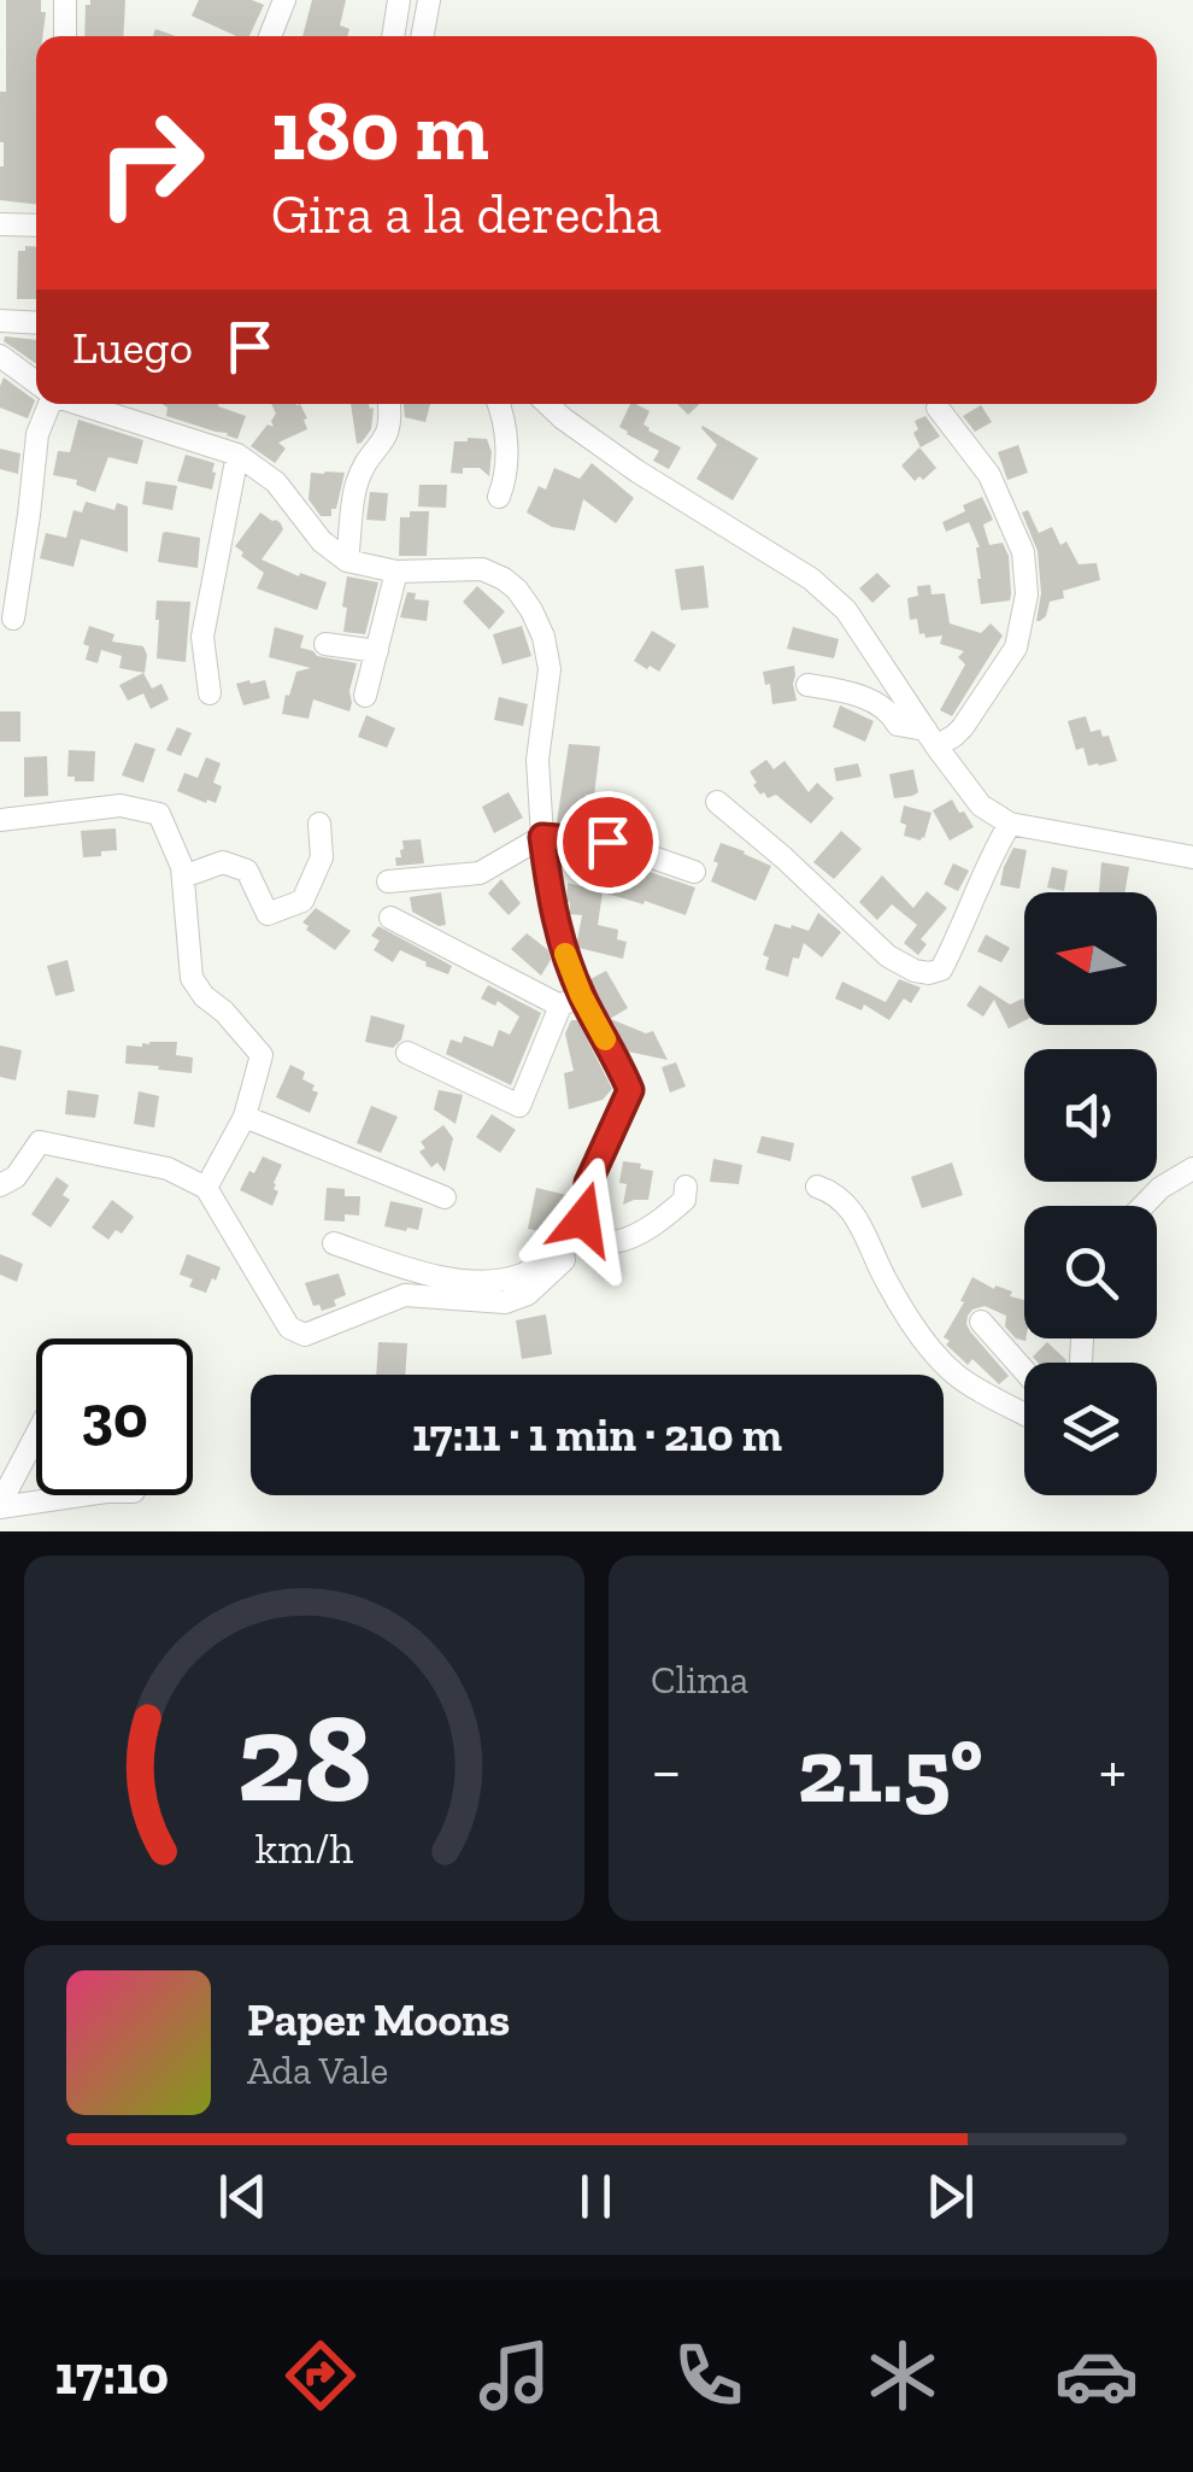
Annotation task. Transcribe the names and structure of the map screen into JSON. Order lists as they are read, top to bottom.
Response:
{
  "north": "left",
  "page": {
    "turn": ["180 m", "Gira a la derecha"],
    "then": "Luego",
    "limit": "30",
    "trip": "17:11 · 1 min · 210 m",
    "tile": "Clima",
    "heat": ["−", "21.5°", "+"],
    "song": ["Paper Moons", "Ada Vale"],
    "tabs": "17:10",
    "gauge": ["28", "km/h"]
  }
}
